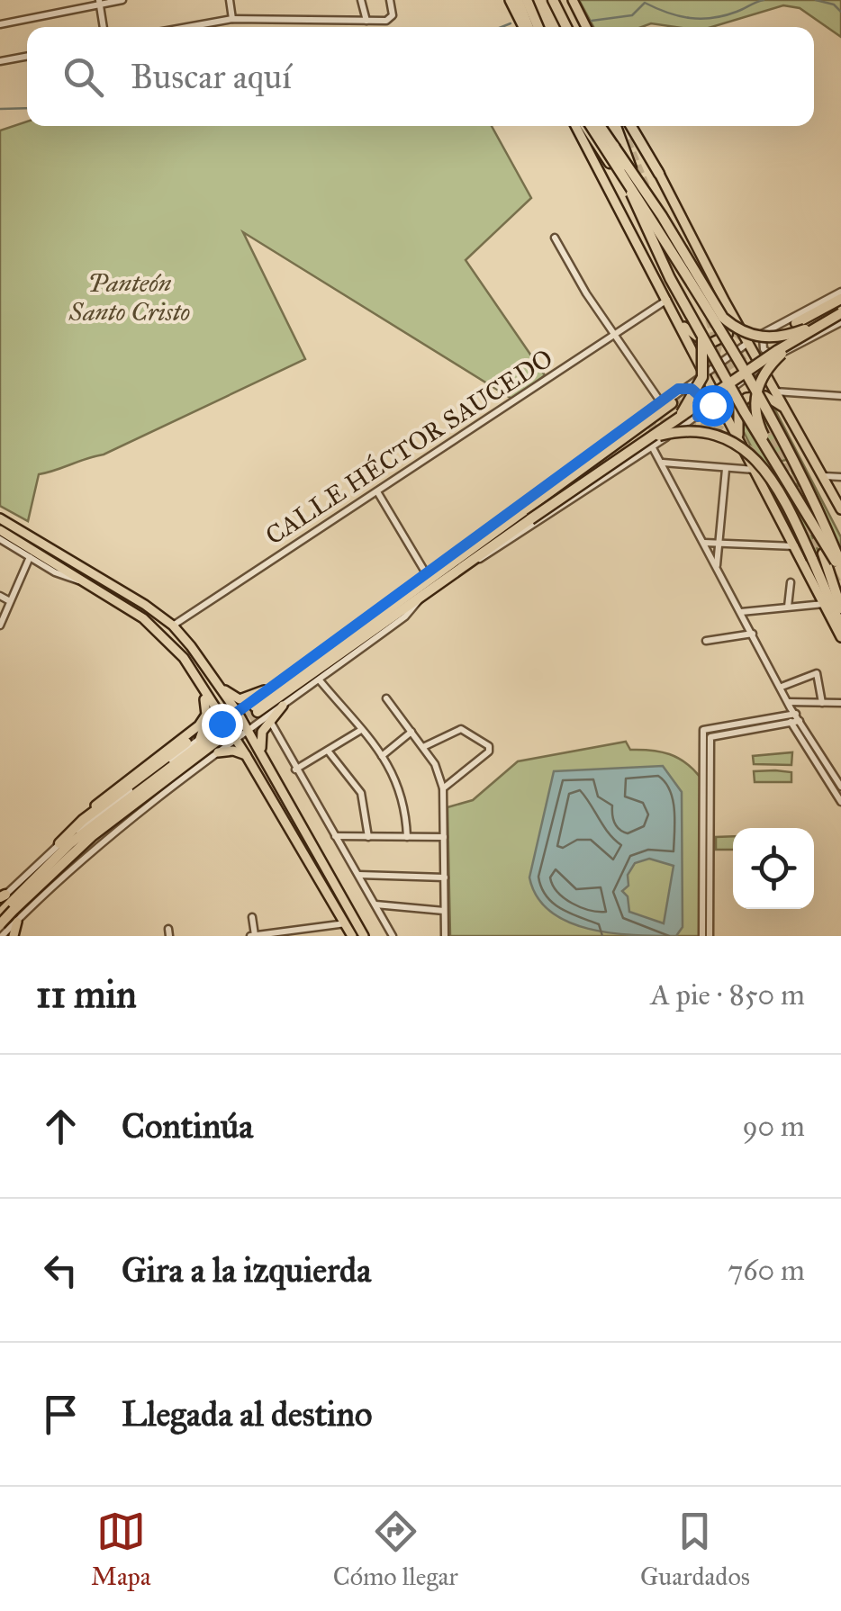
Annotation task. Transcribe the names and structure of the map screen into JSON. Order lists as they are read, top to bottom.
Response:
{
  "streets": {
    "street": ["CALLE HÉCTOR SAUCEDO"]
  },
  "parks": ["Panteón Santo Cristo"],
  "page": {
    "search": "Buscar aquí",
    "heading": ["11 min", "A pie · 850 m"],
    "list": [
      ["Continúa", "90 m"],
      ["Gira a la izquierda", "760 m"],
      "Llegada al destino"
    ],
    "nav": ["Mapa", "Cómo llegar", "Guardados"]
  }
}
